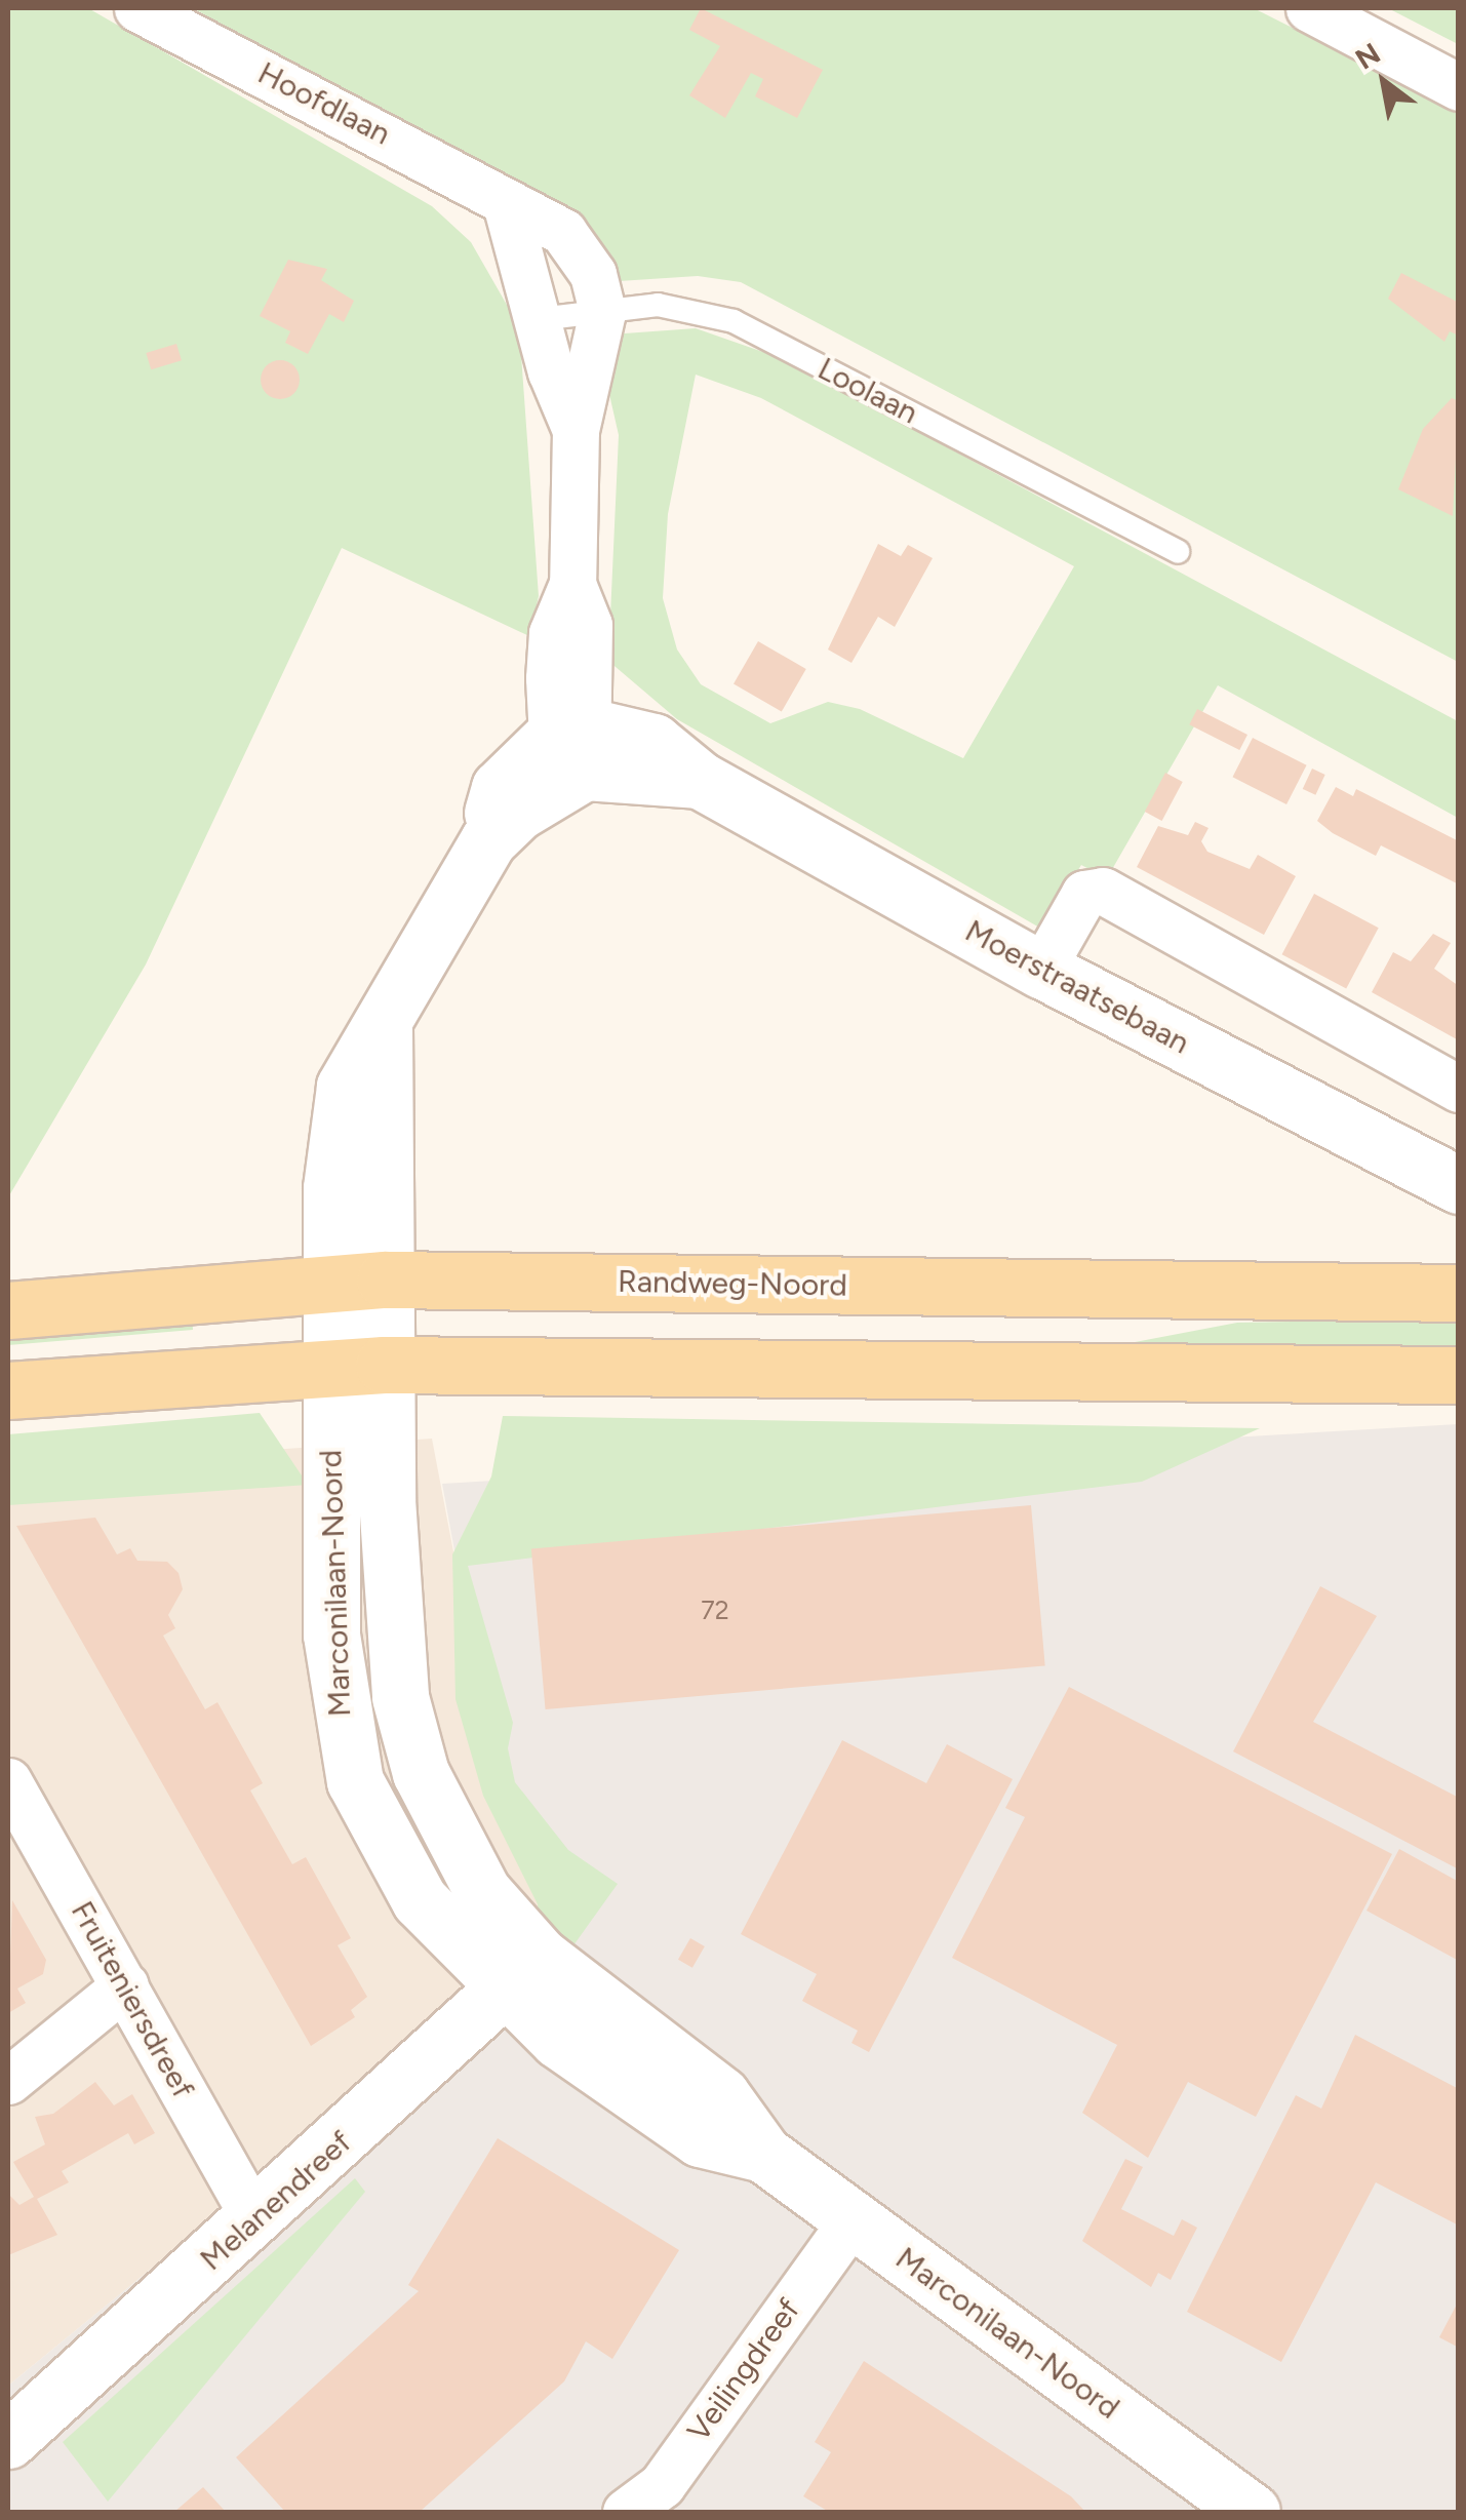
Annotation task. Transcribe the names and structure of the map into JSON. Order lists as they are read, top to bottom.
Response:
{
  "streets": {
    "main road": ["Randweg-Noord"],
    "street": [
      "Hoofdlaan",
      "Moerstraatsebaan",
      "Marconilaan-Noord",
      "Fruiteniersdreef",
      "Melanendreef",
      "Veilingdreef"
    ],
    "lane": ["Loolaan"]
  },
  "crossings": [
    ["Hoofdlaan", "Loolaan"],
    ["Randweg-Noord", "Marconilaan-Noord"],
    ["Marconilaan-Noord", "Melanendreef"],
    ["Marconilaan-Noord", "Veilingdreef"],
    ["Fruiteniersdreef", "Melanendreef"]
  ],
  "house_numbers": ["72"],
  "north": "top left"
}
